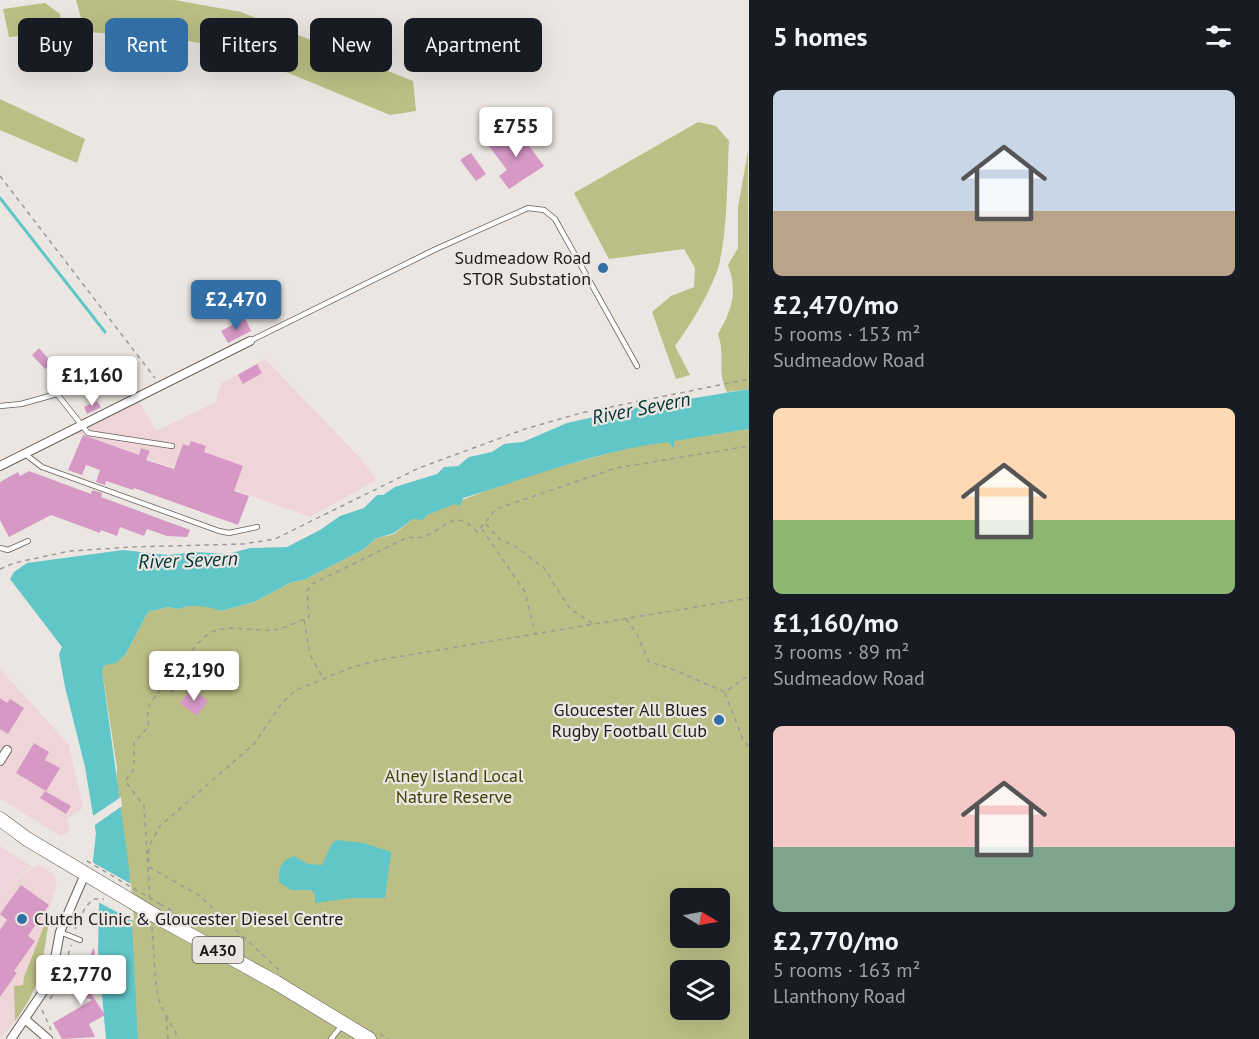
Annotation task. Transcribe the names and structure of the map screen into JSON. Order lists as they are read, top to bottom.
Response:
{
  "streets": {
    "main road": ["A430"]
  },
  "water": ["River Severn"],
  "parks": ["Alney Island Local Nature Reserve"],
  "places": ["Sudmeadow Road STOR Substation", "Gloucester All Blues Rugby Football Club", "Clutch Clinic & Gloucester Diesel Centre"],
  "north": "right",
  "page": {
    "heading": "5 homes",
    "chip": [
      "Buy",
      "Rent",
      "Filters",
      "New",
      "Apartment"
    ],
    "list": [
      {
        "name": "£2,470/mo",
        "note": "5 rooms · 153 m² · Sudmeadow Road"
      },
      {
        "name": "£1,160/mo",
        "note": "3 rooms · 89 m² · Sudmeadow Road"
      },
      {
        "name": "£2,770/mo",
        "note": "5 rooms · 163 m² · Llanthony Road"
      }
    ],
    "price": [
      "£755",
      "£2,470",
      "£1,160",
      "£2,190",
      "£2,770"
    ]
  }
}
